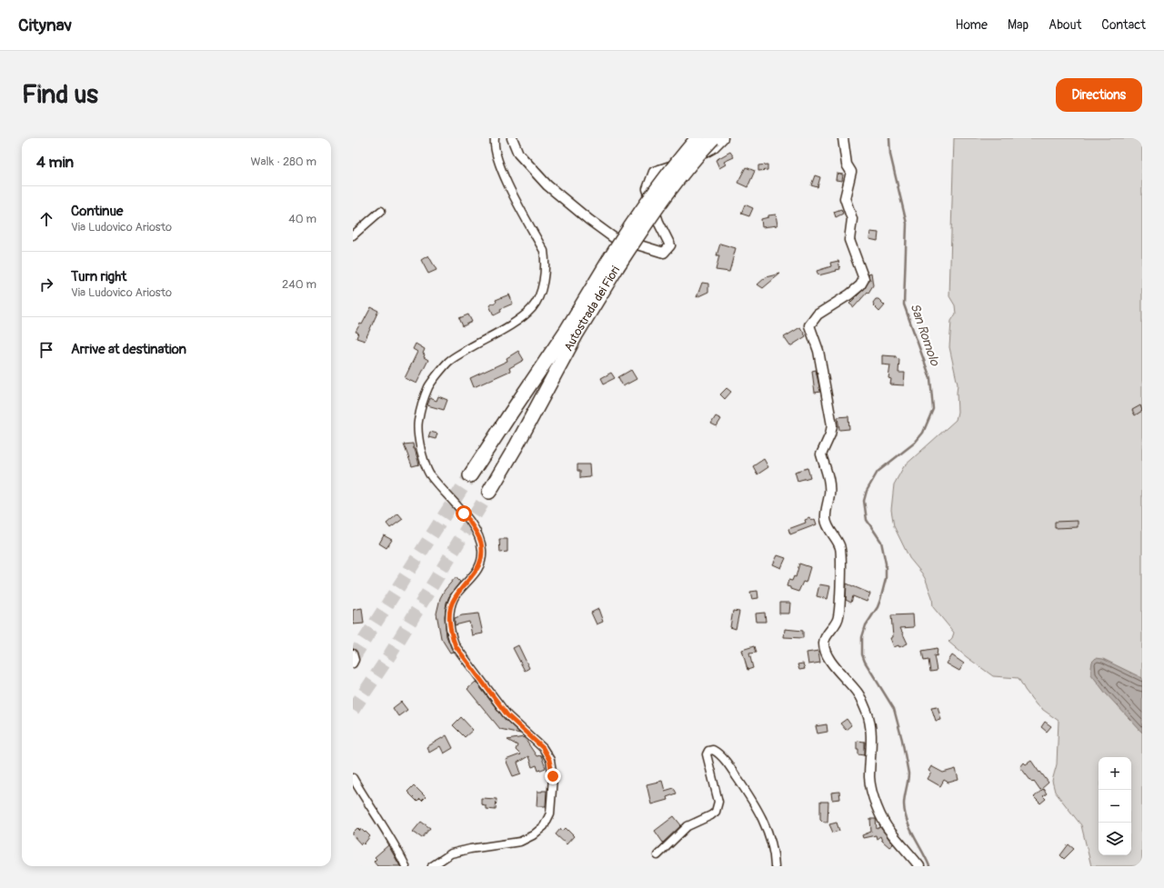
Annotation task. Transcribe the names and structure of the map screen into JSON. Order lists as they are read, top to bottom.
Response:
{
  "streets": {
    "highway": ["Autostrada dei Fiori"]
  },
  "water": ["San Romolo"],
  "page": {
    "header": "Citynav",
    "nav": [
      "Home",
      "Map",
      "About",
      "Contact"
    ],
    "buttons": "Directions",
    "title": "Find us",
    "heading": ["4 min", "Walk · 280 m"],
    "list": [
      ["Continue", "Via Ludovico Ariosto", "40 m"],
      ["Turn right", "Via Ludovico Ariosto", "240 m"],
      "Arrive at destination"
    ],
    "map_buttons": ["+", "−"]
  }
}
